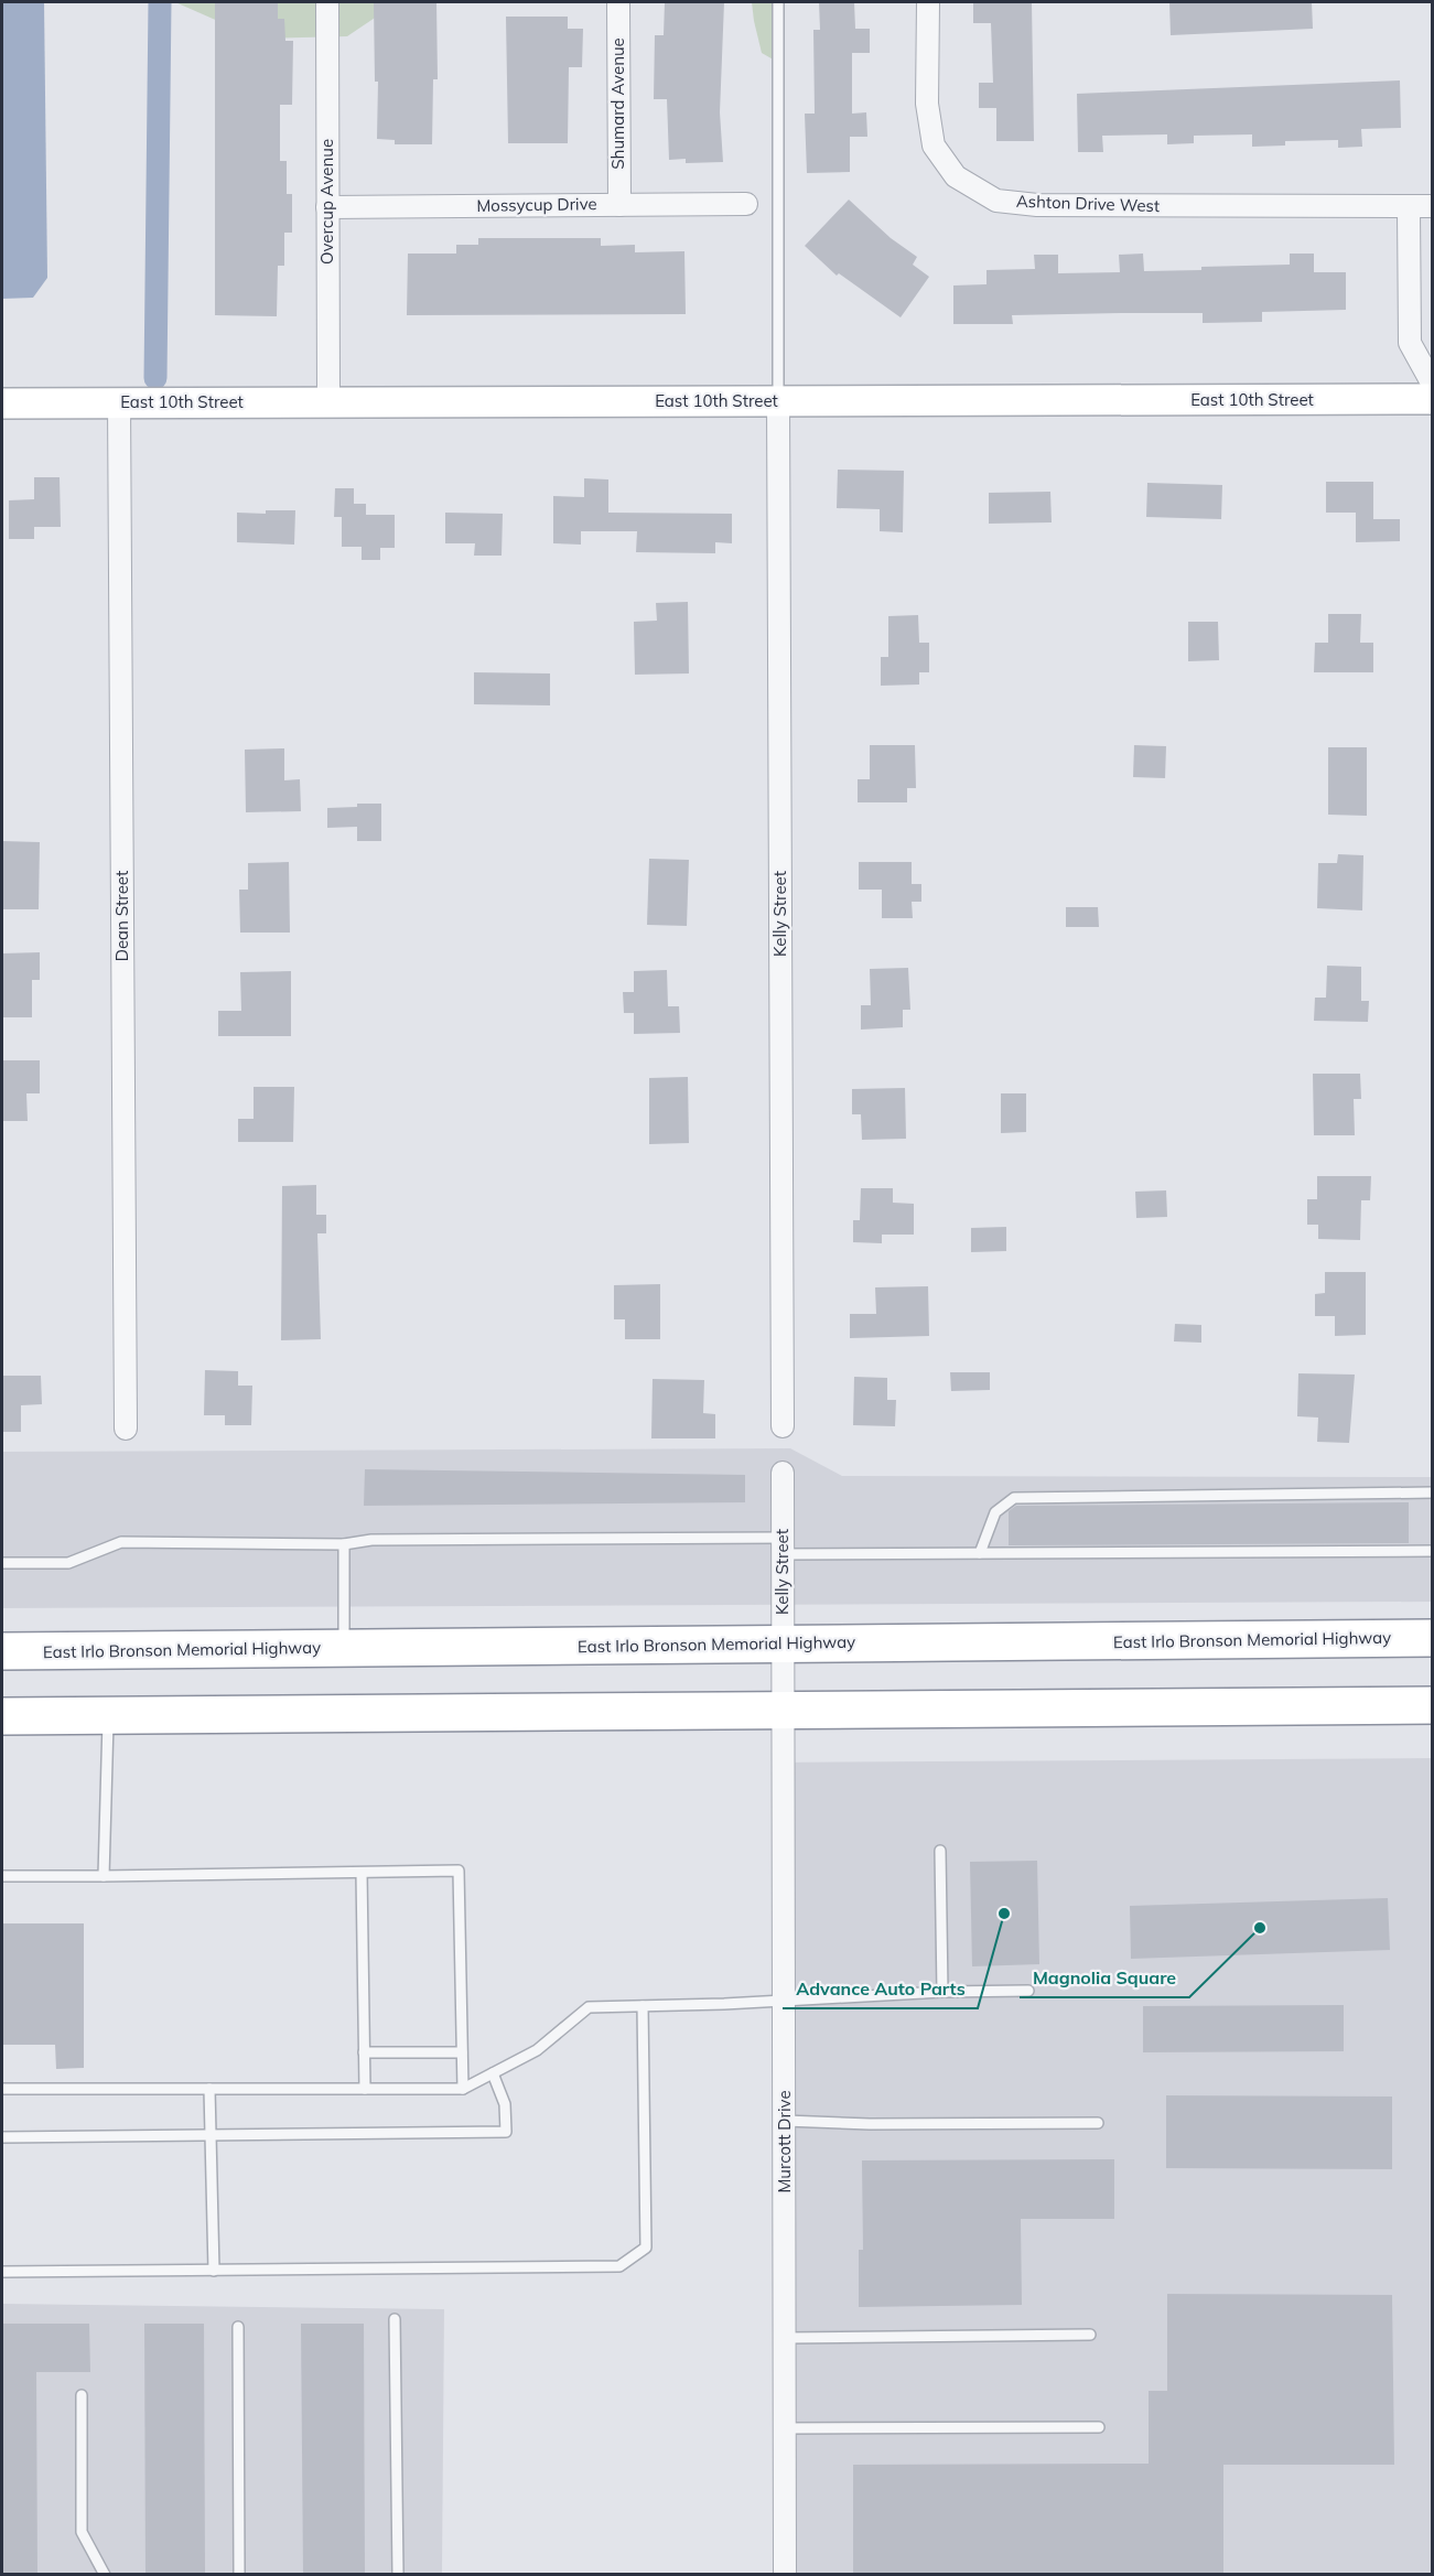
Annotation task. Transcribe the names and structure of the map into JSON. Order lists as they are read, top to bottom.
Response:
{
  "streets": {
    "highway": ["East Irlo Bronson Memorial Highway"],
    "street": [
      "Shumard Avenue",
      "Overcup Avenue",
      "Ashton Drive West",
      "Mossycup Drive",
      "East 10th Street",
      "Kelly Street",
      "Dean Street",
      "Murcott Drive"
    ]
  },
  "crossings": [
    ["Shumard Avenue", "Mossycup Drive"],
    ["Overcup Avenue", "Mossycup Drive"],
    ["Overcup Avenue", "East 10th Street"],
    ["East 10th Street", "Kelly Street"],
    ["East 10th Street", "Dean Street"],
    ["Kelly Street", "East Irlo Bronson Memorial Highway"],
    ["Kelly Street", "Murcott Drive"]
  ],
  "places": ["Advance Auto Parts", "Magnolia Square"]
}
